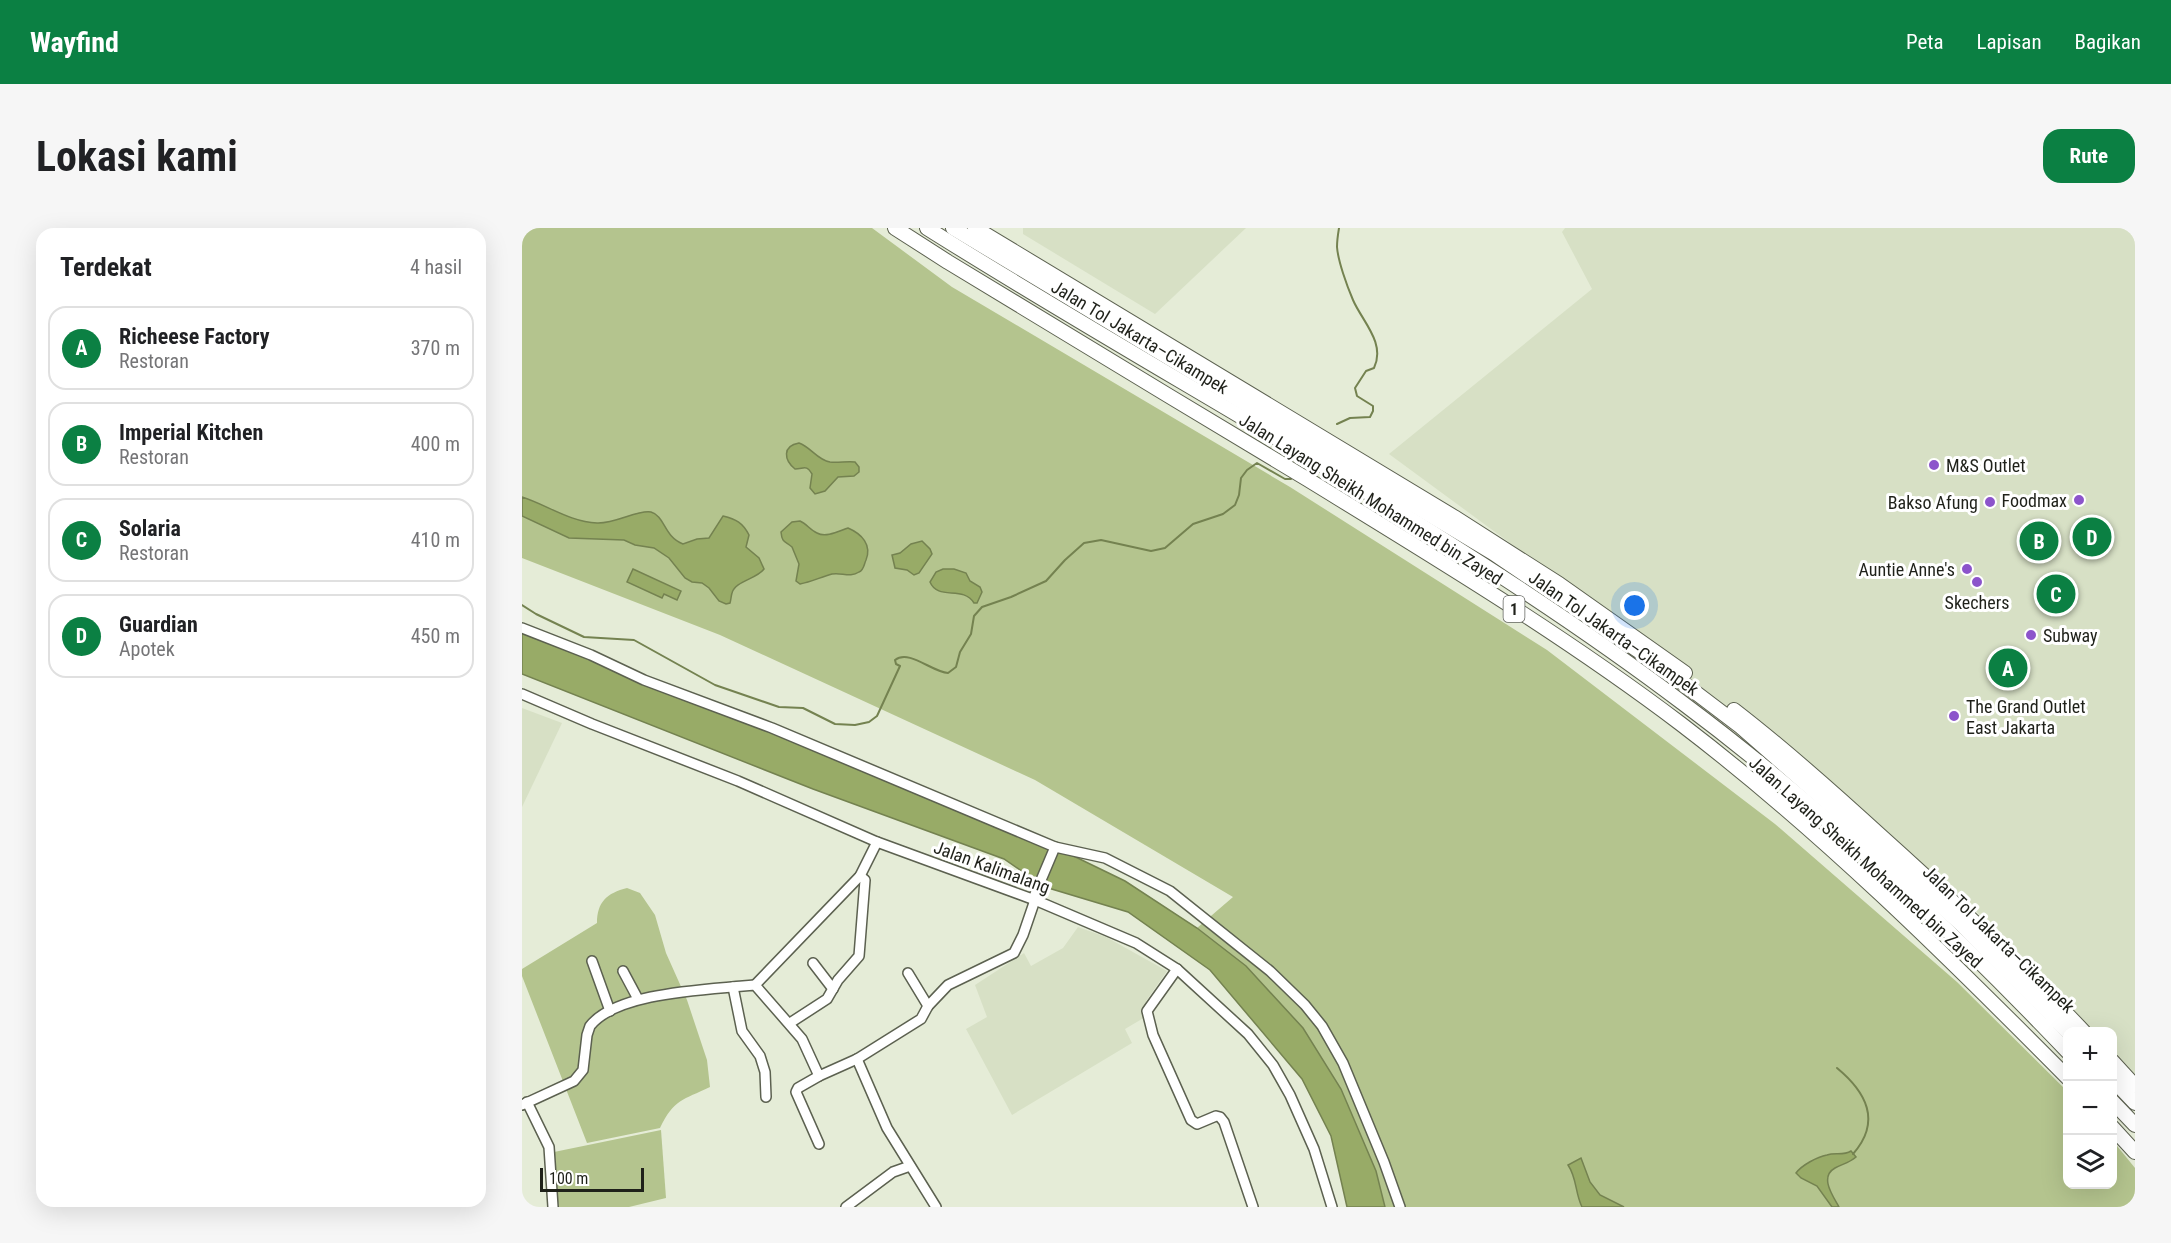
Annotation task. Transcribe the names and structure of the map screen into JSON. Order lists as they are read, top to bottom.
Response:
{
  "streets": {
    "highway": ["Jalan Tol Jakarta–Cikampek", "Jalan Layang Sheikh Mohammed bin Zayed", "1"],
    "street": ["Jalan Kalimalang"]
  },
  "places": [
    "M&S Outlet",
    "Foodmax",
    "Bakso Afung",
    "Auntie Anne's",
    "Skechers",
    "Subway",
    "The Grand Outlet East Jakarta"
  ],
  "scale_bar": "100 m",
  "page": {
    "header": "Wayfind",
    "nav": ["Peta", "Lapisan", "Bagikan"],
    "buttons": "Rute",
    "title": "Lokasi kami",
    "heading": ["Terdekat", "4 hasil"],
    "list": [
      {
        "mark": "A",
        "name": "Richeese Factory",
        "note": "Restoran",
        "value": "370 m"
      },
      {
        "mark": "B",
        "name": "Imperial Kitchen",
        "note": "Restoran",
        "value": "400 m"
      },
      {
        "mark": "C",
        "name": "Solaria",
        "note": "Restoran",
        "value": "410 m"
      },
      {
        "mark": "D",
        "name": "Guardian",
        "note": "Apotek",
        "value": "450 m"
      }
    ],
    "pins": [
      "D",
      "B",
      "C",
      "A"
    ],
    "map_buttons": ["+", "−"],
    "scale": "100 m"
  }
}
